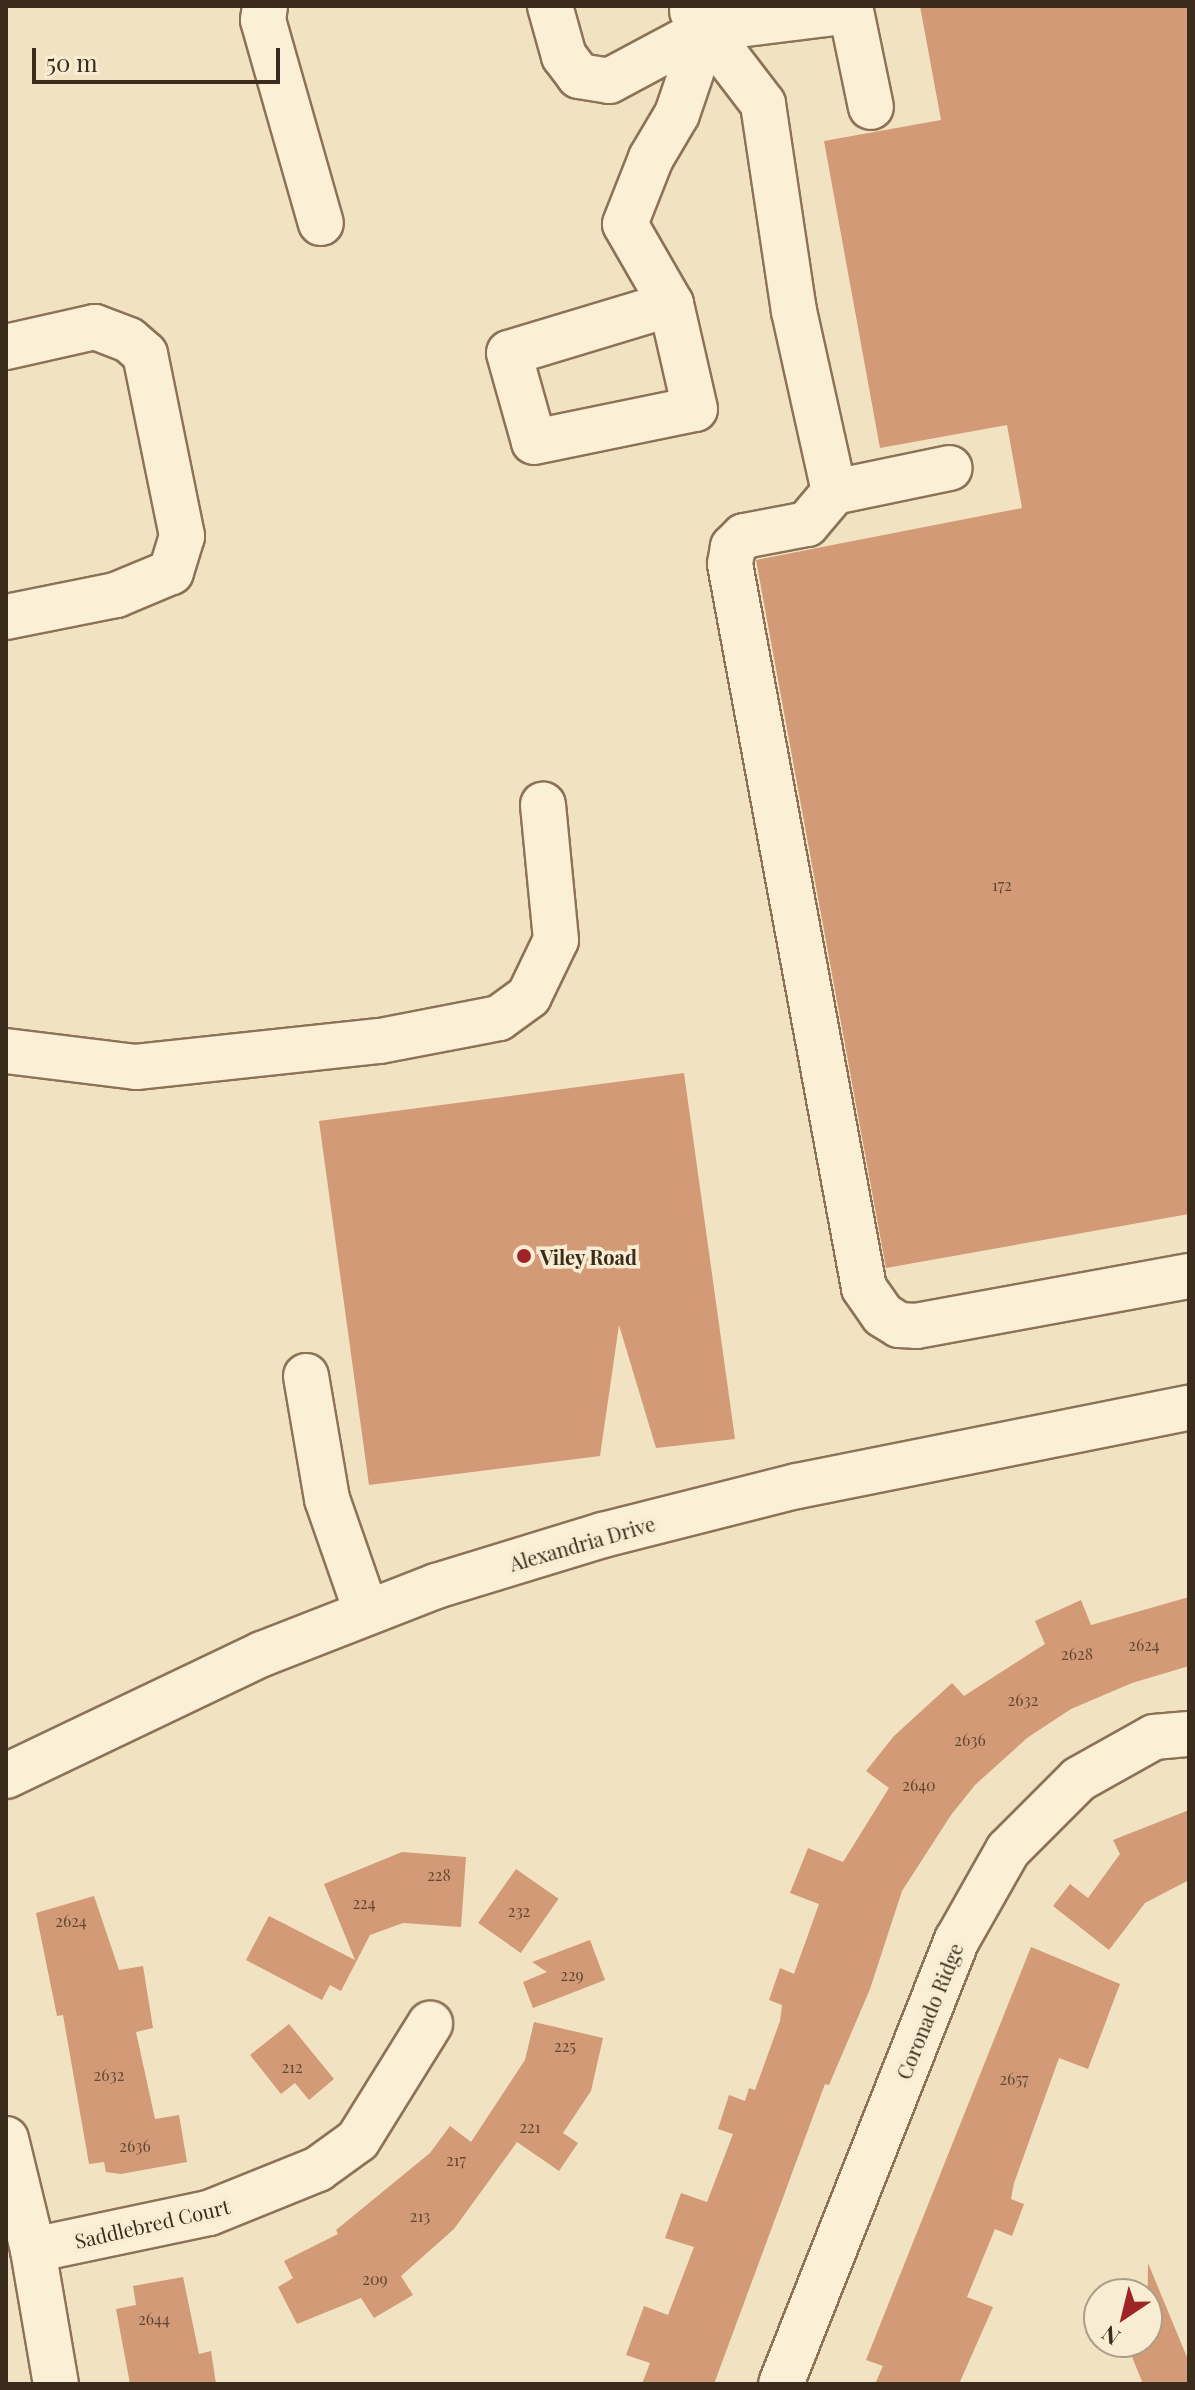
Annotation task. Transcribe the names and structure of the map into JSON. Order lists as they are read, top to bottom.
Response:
{
  "streets": {
    "street": ["Alexandria Drive", "Coronado Ridge", "Saddlebred Court"]
  },
  "places": ["Viley Road"],
  "house_numbers": [
    "172",
    "2624",
    "2628",
    "2632",
    "2636",
    "2640",
    "228",
    "224",
    "232",
    "2624",
    "229",
    "225",
    "212",
    "2632",
    "2657",
    "221",
    "2636",
    "217",
    "213",
    "209",
    "2644"
  ],
  "scale_bar": "50 m",
  "north": "bottom left"
}
